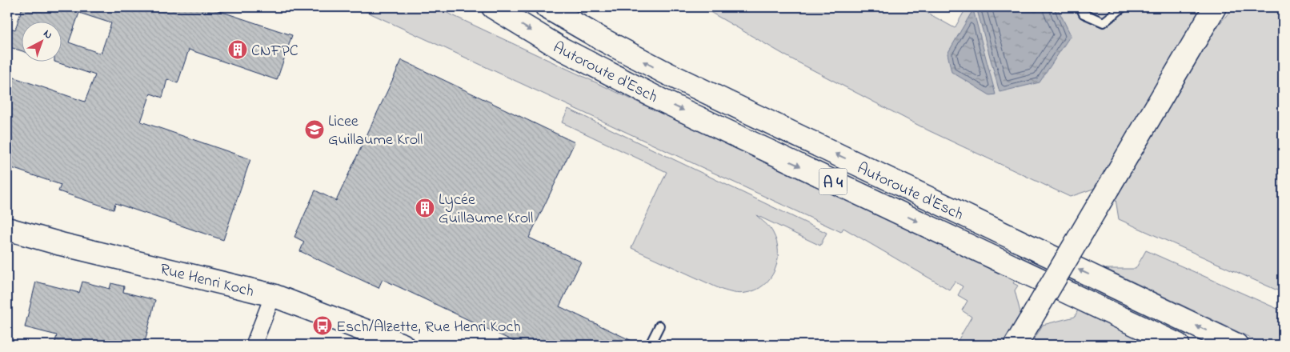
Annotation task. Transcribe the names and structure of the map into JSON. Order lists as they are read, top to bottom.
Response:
{
  "streets": {
    "main road": ["Autoroute d'Esch", "A 4", "Rue Henri Koch"]
  },
  "places": {
    "building": ["CNFPC", "Lycée Guillaume Kroll"],
    "school or university": ["Licee Guillaume Kroll"],
    "bus stop": ["Esch/Alzette, Rue Henri Koch"]
  },
  "north": "top right"
}
